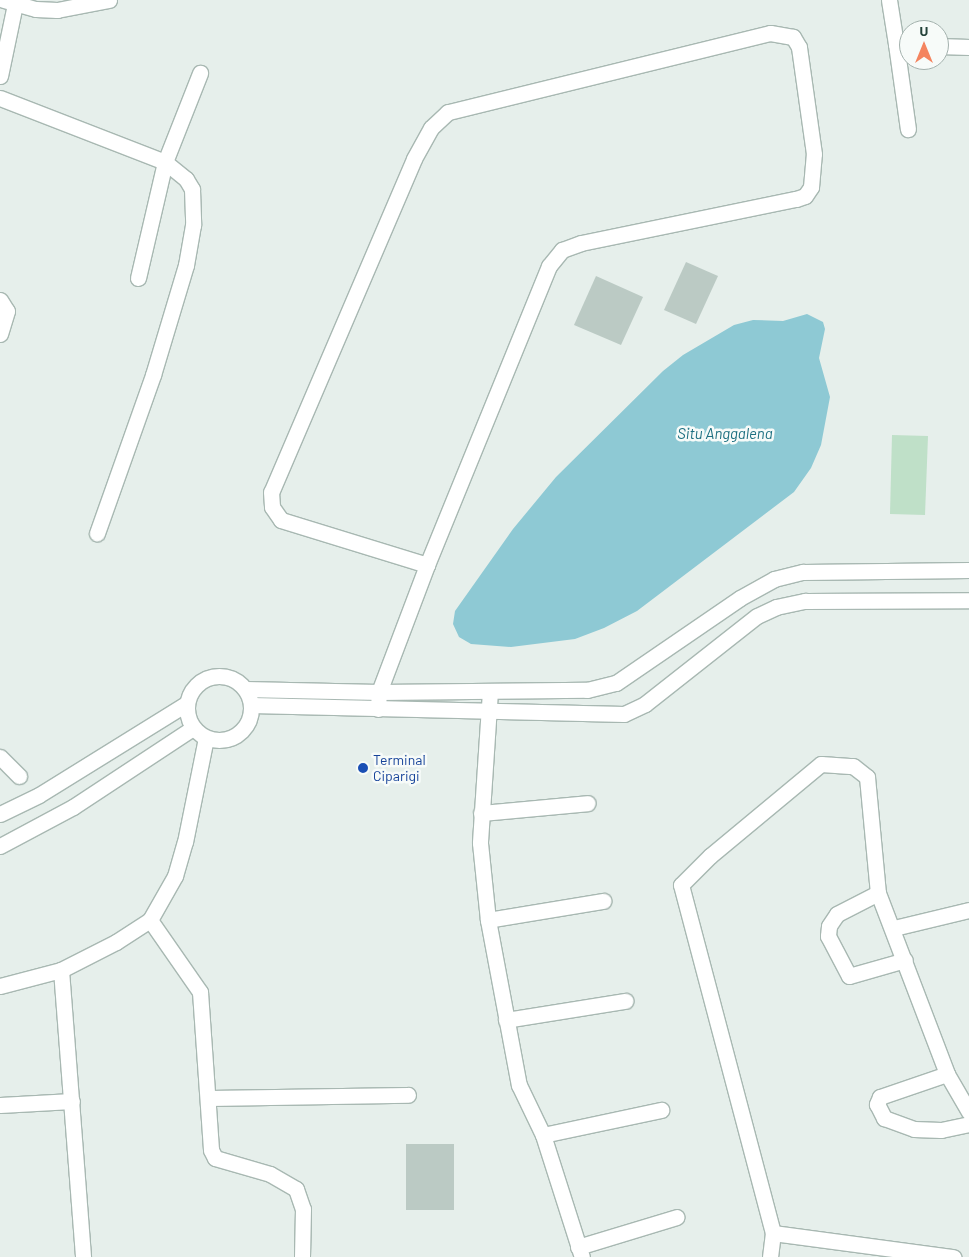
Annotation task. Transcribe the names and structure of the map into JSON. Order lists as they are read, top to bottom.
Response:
{
  "water": ["Situ Anggalena"],
  "places": ["Terminal Ciparigi"],
  "north": "top"
}
